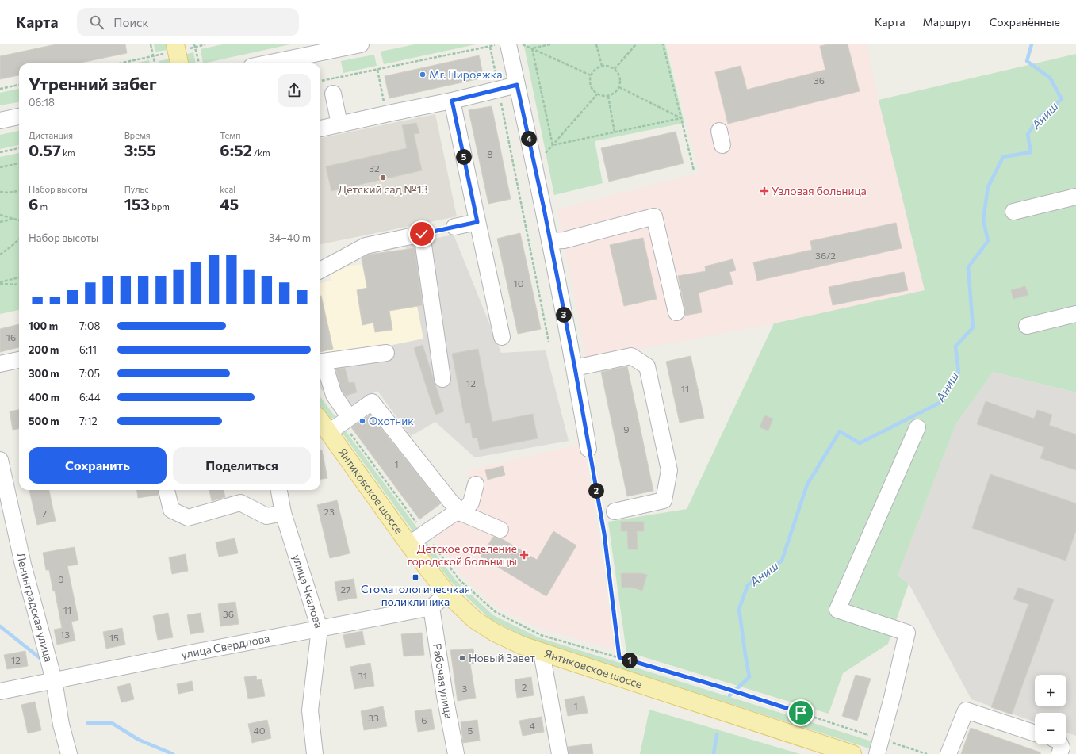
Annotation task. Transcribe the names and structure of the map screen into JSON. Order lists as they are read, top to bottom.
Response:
{
  "streets": {
    "main road": ["Янтиковское шоссе"],
    "street": [
      "улица Чкалова",
      "Ленинградская улица",
      "улица Свердлова",
      "Рабочая улица"
    ]
  },
  "crossings": [
    ["Янтиковское шоссе", "улица Свердлова"],
    ["улица Чкалова", "улица Свердлова"],
    ["Ленинградская улица", "улица Свердлова"],
    ["улица Свердлова", "Рабочая улица"]
  ],
  "water": ["Аниш"],
  "places": {
    "other": [
      "Mr. Пироежка",
      "Детский сад №13",
      "Охотник",
      "Новый Завет"
    ],
    "health": ["Узловая больница", "Детское отделение городской больницы"],
    "transit": ["Стоматологичесчкая поликлиника"]
  },
  "house_numbers": [
    "36",
    "8",
    "32",
    "36/2",
    "10",
    "16",
    "12",
    "11",
    "9",
    "1",
    "23",
    "7",
    "9",
    "27",
    "11",
    "36",
    "13",
    "15",
    "12",
    "31",
    "2",
    "3",
    "1",
    "33",
    "6",
    "4",
    "40",
    "5"
  ],
  "page": {
    "header": "Карта",
    "search": "Поиск",
    "nav": ["Карта", "Маршрут", "Сохранённые"],
    "heading": ["Утренний забег", "06:18"],
    "stats": [
      ["Дистанция", "0.57 km"],
      ["Время", "3:55"],
      ["Темп", "6:52 /km"],
      ["Набор высоты", "6 m"],
      ["Пульс", "153 bpm"],
      ["kcal", "45"]
    ],
    "pins": [
      "4",
      "5",
      "3",
      "2",
      "1"
    ],
    "chart": ["Набор высоты", "34–40 m"],
    "list": [
      {
        "name": "100 m",
        "note": "7:08"
      },
      {
        "name": "200 m",
        "note": "6:11"
      },
      {
        "name": "300 m",
        "note": "7:05"
      },
      {
        "name": "400 m",
        "note": "6:44"
      },
      {
        "name": "500 m",
        "note": "7:12"
      }
    ],
    "buttons": ["Сохранить", "Поделиться"],
    "map_buttons": ["+", "−"]
  }
}
